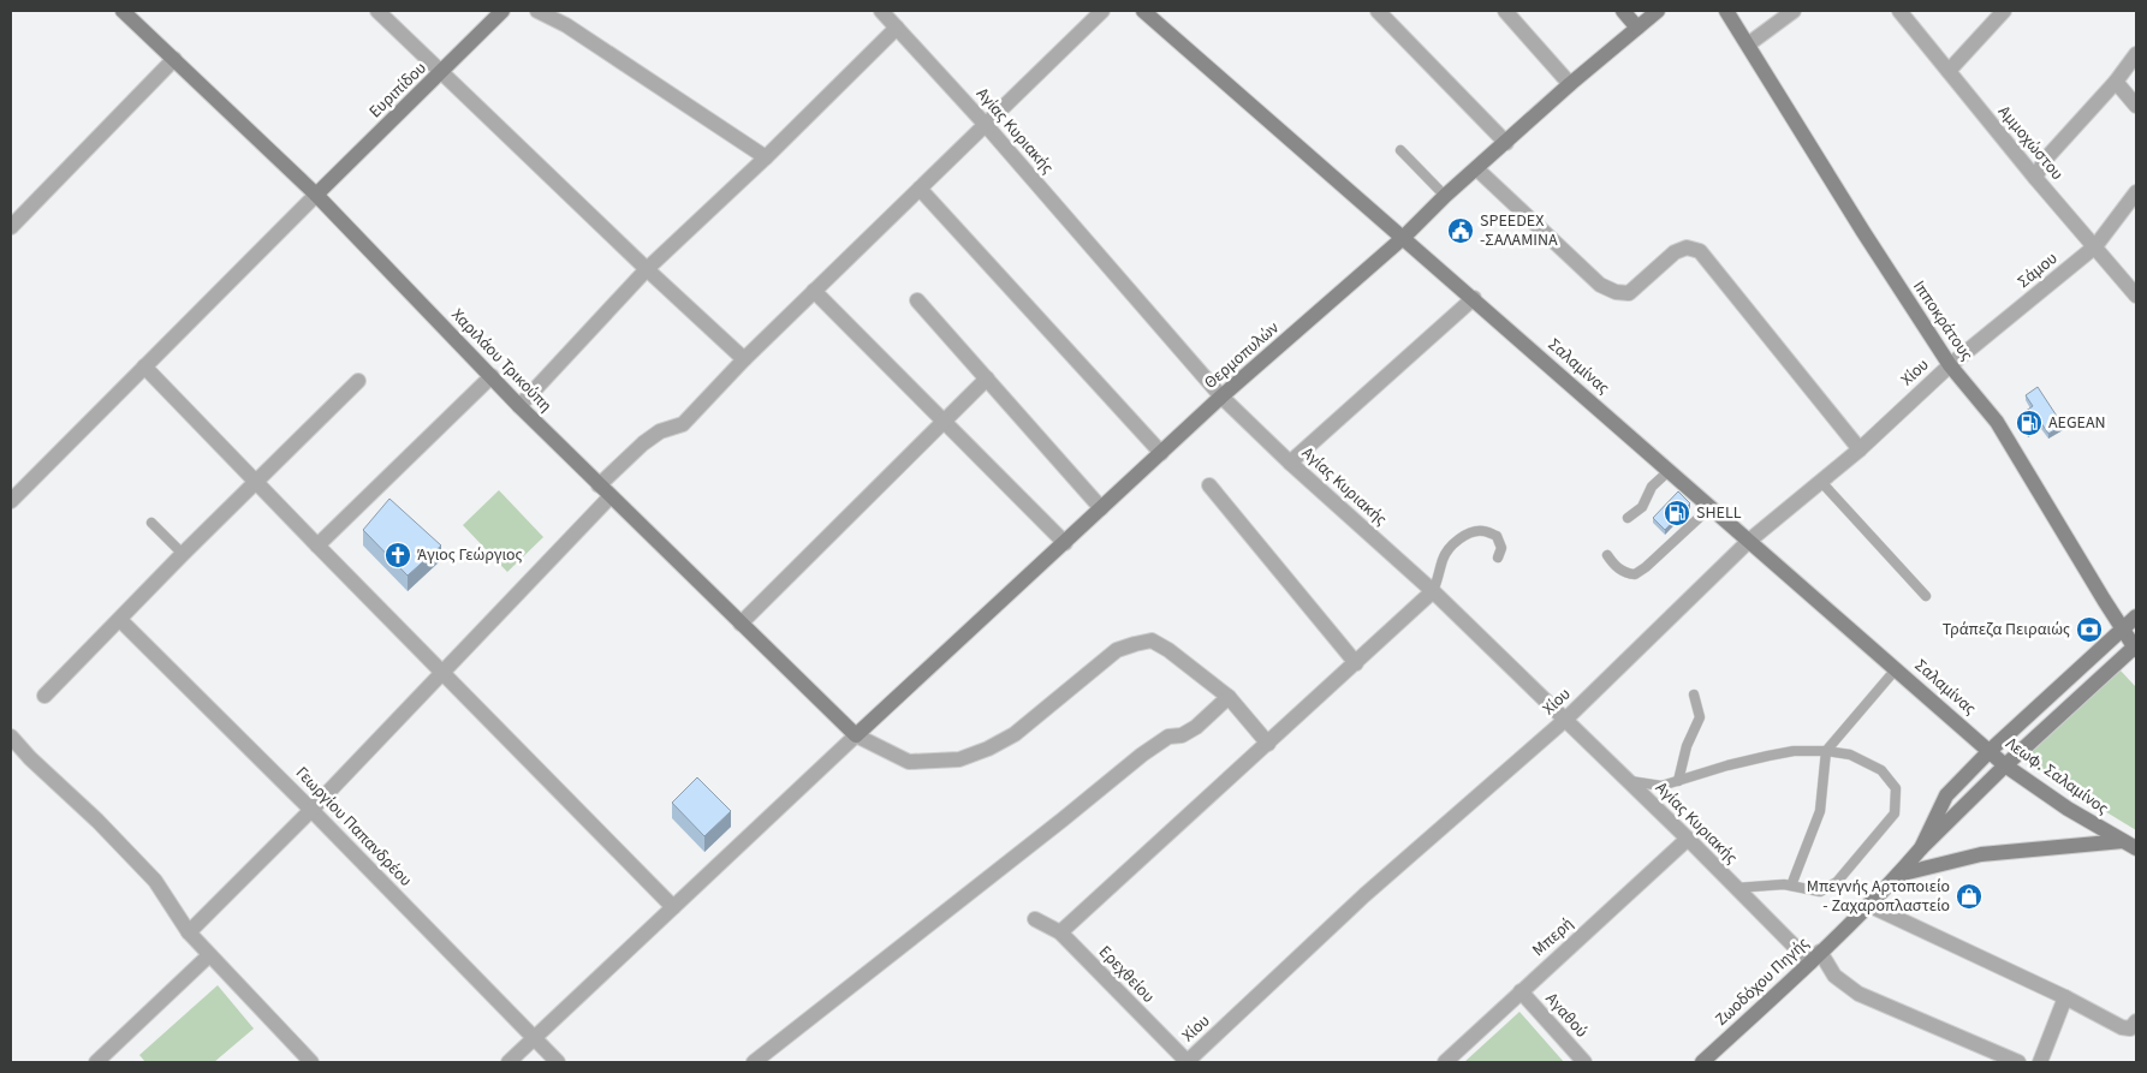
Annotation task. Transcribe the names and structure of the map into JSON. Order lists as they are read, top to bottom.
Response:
{
  "streets": {
    "street": [
      "Ευριπίδου",
      "Αγίας Κυριακής",
      "Αμμοχώστου",
      "Σάμου",
      "Ιπποκράτους",
      "Θερμοπυλών",
      "Χαριλάου Τρικούπη",
      "Σαλαμίνας",
      "Χίου",
      "Λεωφ. Σαλαμίνος",
      "Γεωργίου Παπανδρέου",
      "Μπερή",
      "Ερεχθείου",
      "Ζωοδόχου Πηγής",
      "Αγαθού"
    ]
  },
  "crossings": [
    ["Ευριπίδου", "Χαριλάου Τρικούπη"],
    ["Αγίας Κυριακής", "Θερμοπυλών"],
    ["Αγίας Κυριακής", "Χίου"],
    ["Αγίας Κυριακής", "Μπερή"],
    ["Αγίας Κυριακής", "Ζωοδόχου Πηγής"],
    ["Αμμοχώστου", "Σάμου"],
    ["Σάμου", "Ιπποκράτους"],
    ["Σάμου", "Χίου"],
    ["Ιπποκράτους", "Χίου"],
    ["Ιπποκράτους", "Ζωοδόχου Πηγής"],
    ["Θερμοπυλών", "Χαριλάου Τρικούπη"],
    ["Θερμοπυλών", "Σαλαμίνας"],
    ["Σαλαμίνας", "Χίου"],
    ["Σαλαμίνας", "Λεωφ. Σαλαμίνος"],
    ["Σαλαμίνας", "Ζωοδόχου Πηγής"],
    ["Χίου", "Ερεχθείου"],
    ["Λεωφ. Σαλαμίνος", "Ζωοδόχου Πηγής"],
    ["Μπερή", "Αγαθού"]
  ],
  "places": {
    "public building": ["SPEEDEX -ΣΑΛΑΜΙΝΑ"],
    "fuel station": ["AEGEAN", "SHELL"],
    "church": ["Άγιος Γεώργιος"],
    "bank": ["Τράπεζα Πειραιώς"],
    "shop": ["Μπεγνής Αρτοποιείο - Ζαχαροπλαστείο"]
  }
}
